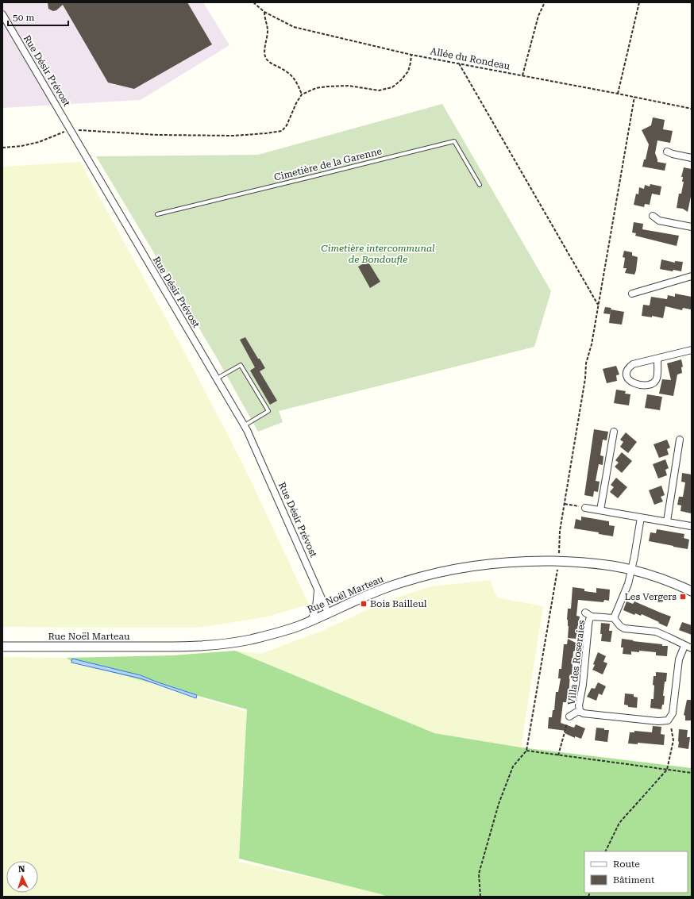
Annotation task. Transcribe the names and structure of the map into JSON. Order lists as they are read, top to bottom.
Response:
{
  "streets": {
    "street": ["Rue Désir Prévost", "Rue Noël Marteau", "Villa des Roseraies"],
    "lane": ["Cimetière de la Garenne"],
    "path": ["Allée du Rondeau"]
  },
  "crossings": [
    ["Rue Désir Prévost", "Rue Noël Marteau"]
  ],
  "parks": ["Cimetière intercommunal de Bondoufle"],
  "places": {
    "transit": ["Les Vergers", "Bois Bailleul"]
  },
  "legend": ["Route", "Bâtiment"],
  "scale_bar": "50 m",
  "north": "top"
}
